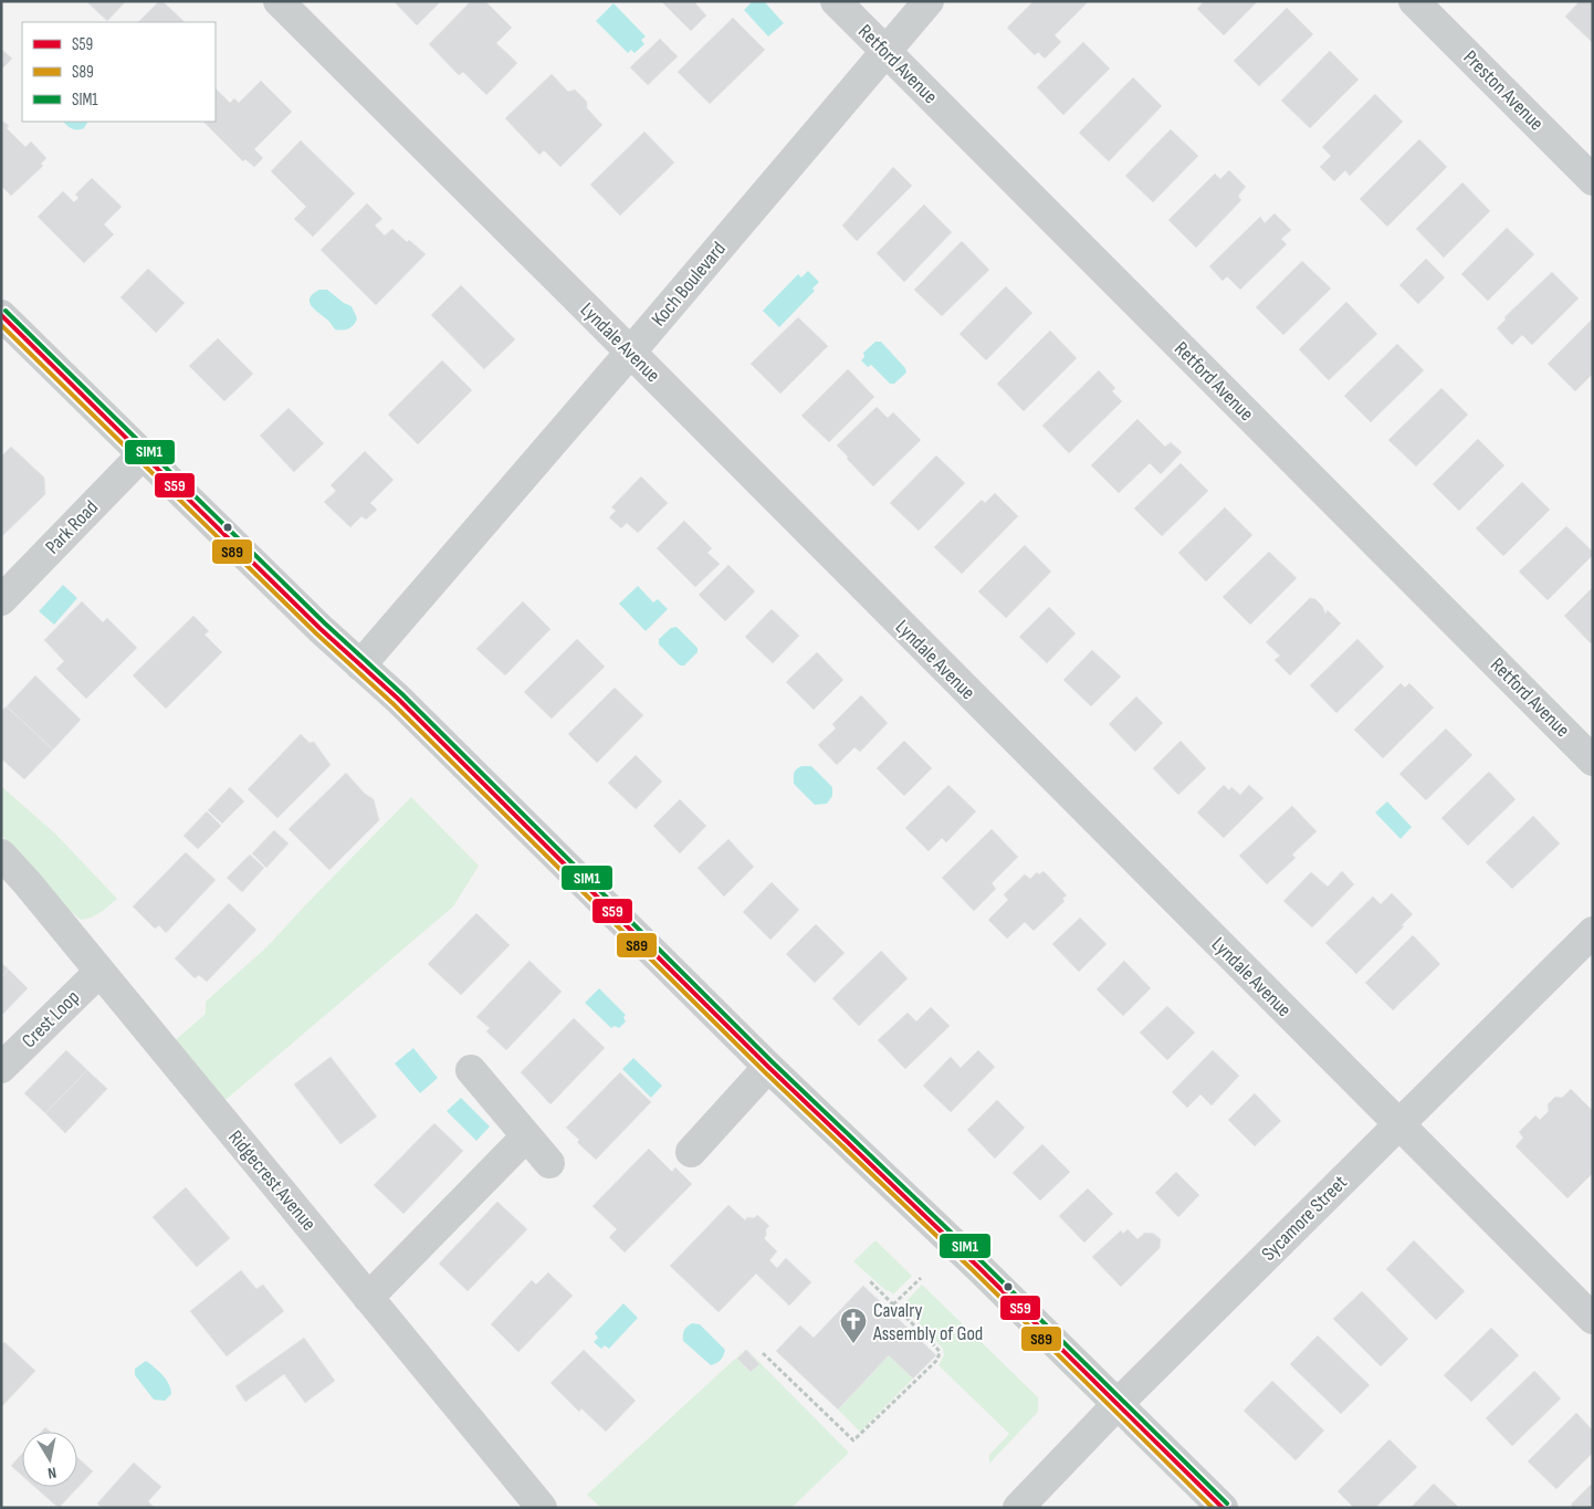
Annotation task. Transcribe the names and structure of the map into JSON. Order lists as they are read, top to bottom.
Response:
{
  "streets": {
    "street": [
      "Retford Avenue",
      "Preston Avenue",
      "Koch Boulevard",
      "Lyndale Avenue",
      "Park Road",
      "Crest Loop",
      "Ridgecrest Avenue",
      "Sycamore Street"
    ]
  },
  "crossings": [
    ["Retford Avenue", "Koch Boulevard"],
    ["Koch Boulevard", "Lyndale Avenue"],
    ["Lyndale Avenue", "Sycamore Street"],
    ["Crest Loop", "Ridgecrest Avenue"]
  ],
  "places": {
    "church": ["Cavalry Assembly of God"]
  },
  "lines": ["transit line SIM1", "transit line S59", "transit line S89"],
  "legend": ["S59", "S89", "SIM1"],
  "north": "bottom"
}
